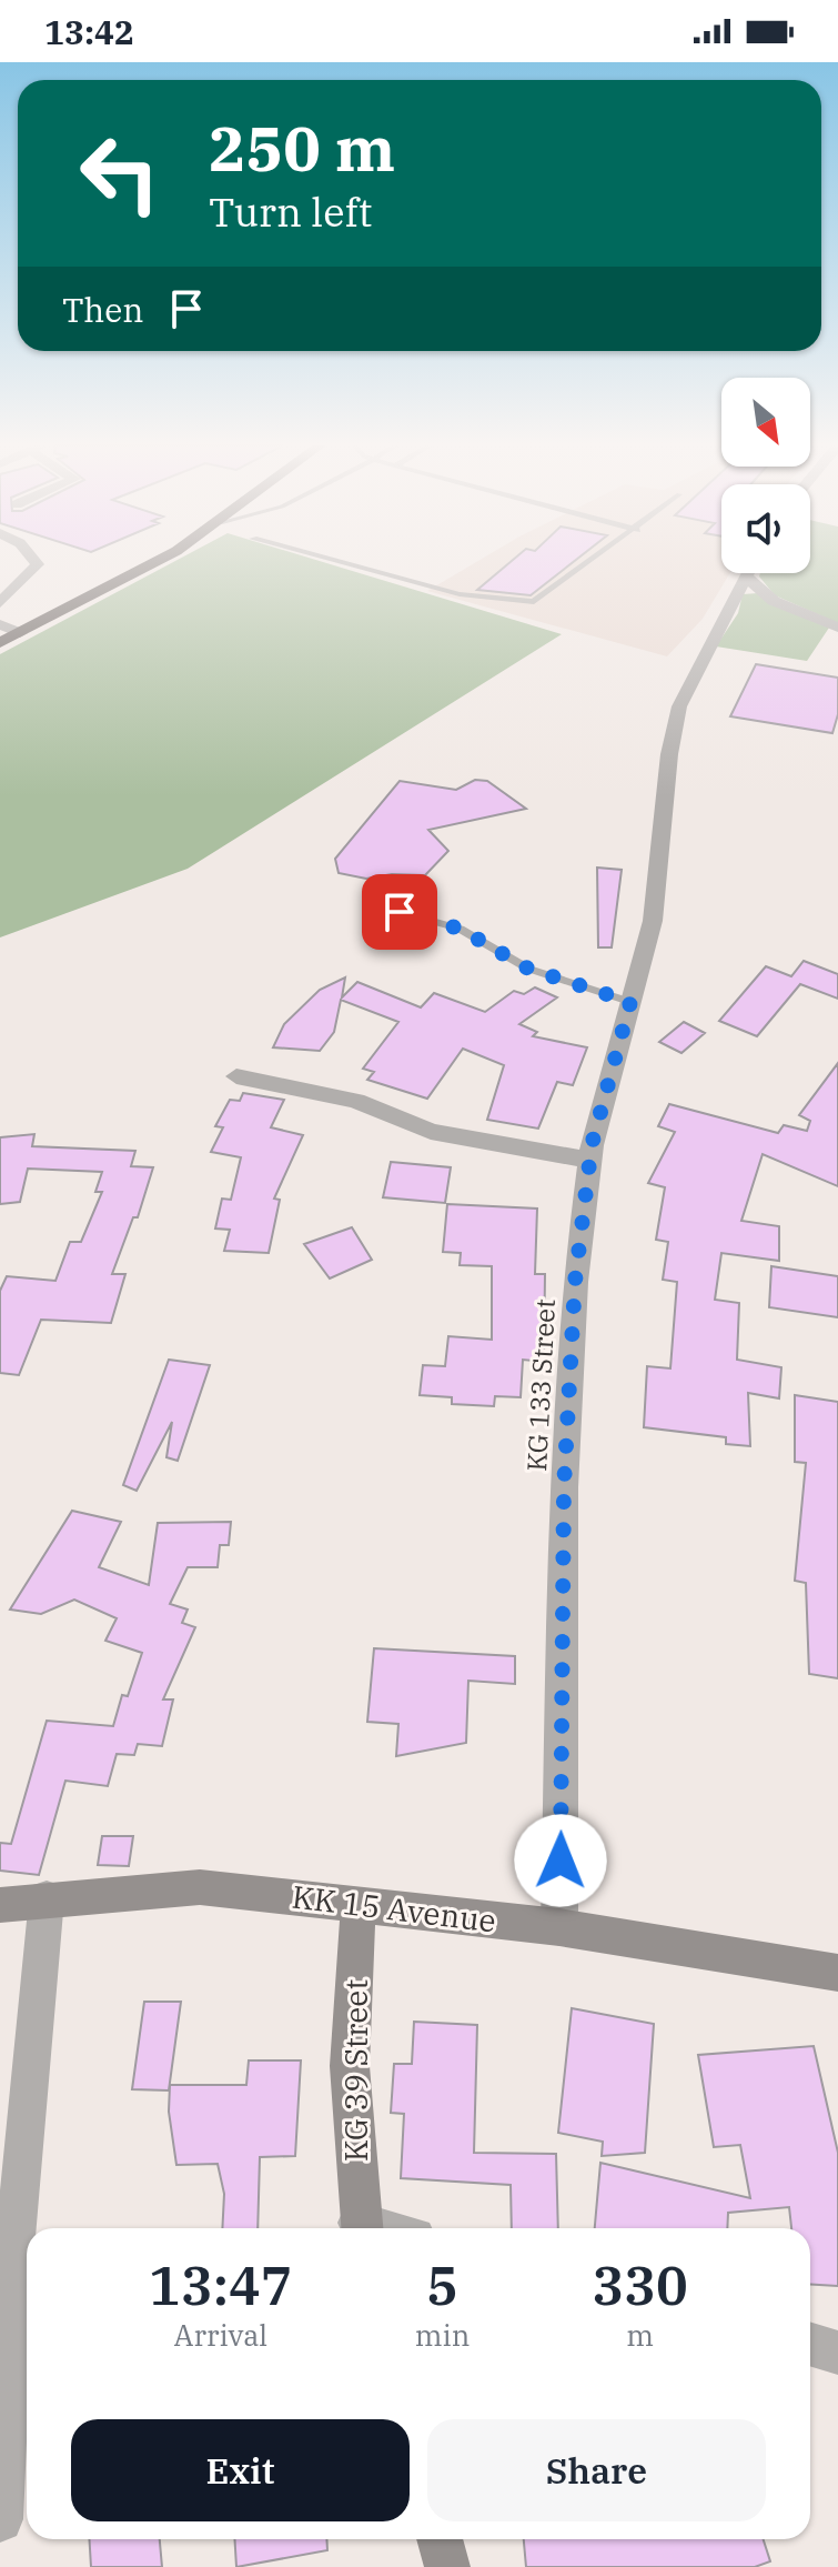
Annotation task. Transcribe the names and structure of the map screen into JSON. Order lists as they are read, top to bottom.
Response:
{
  "streets": {
    "street": ["KG 133 Street", "KK 15 Avenue", "KG 39 Street"]
  },
  "crossings": [
    ["KG 133 Street", "KK 15 Avenue"],
    ["KK 15 Avenue", "KG 39 Street"]
  ],
  "north": "bottom right",
  "page": {
    "status": "13:42",
    "turn": ["250 m", "Turn left"],
    "then": "Then",
    "eta": [
      "13:47",
      "Arrival",
      "5",
      "min",
      "330",
      "m"
    ],
    "buttons": ["Exit", "Share"]
  }
}
